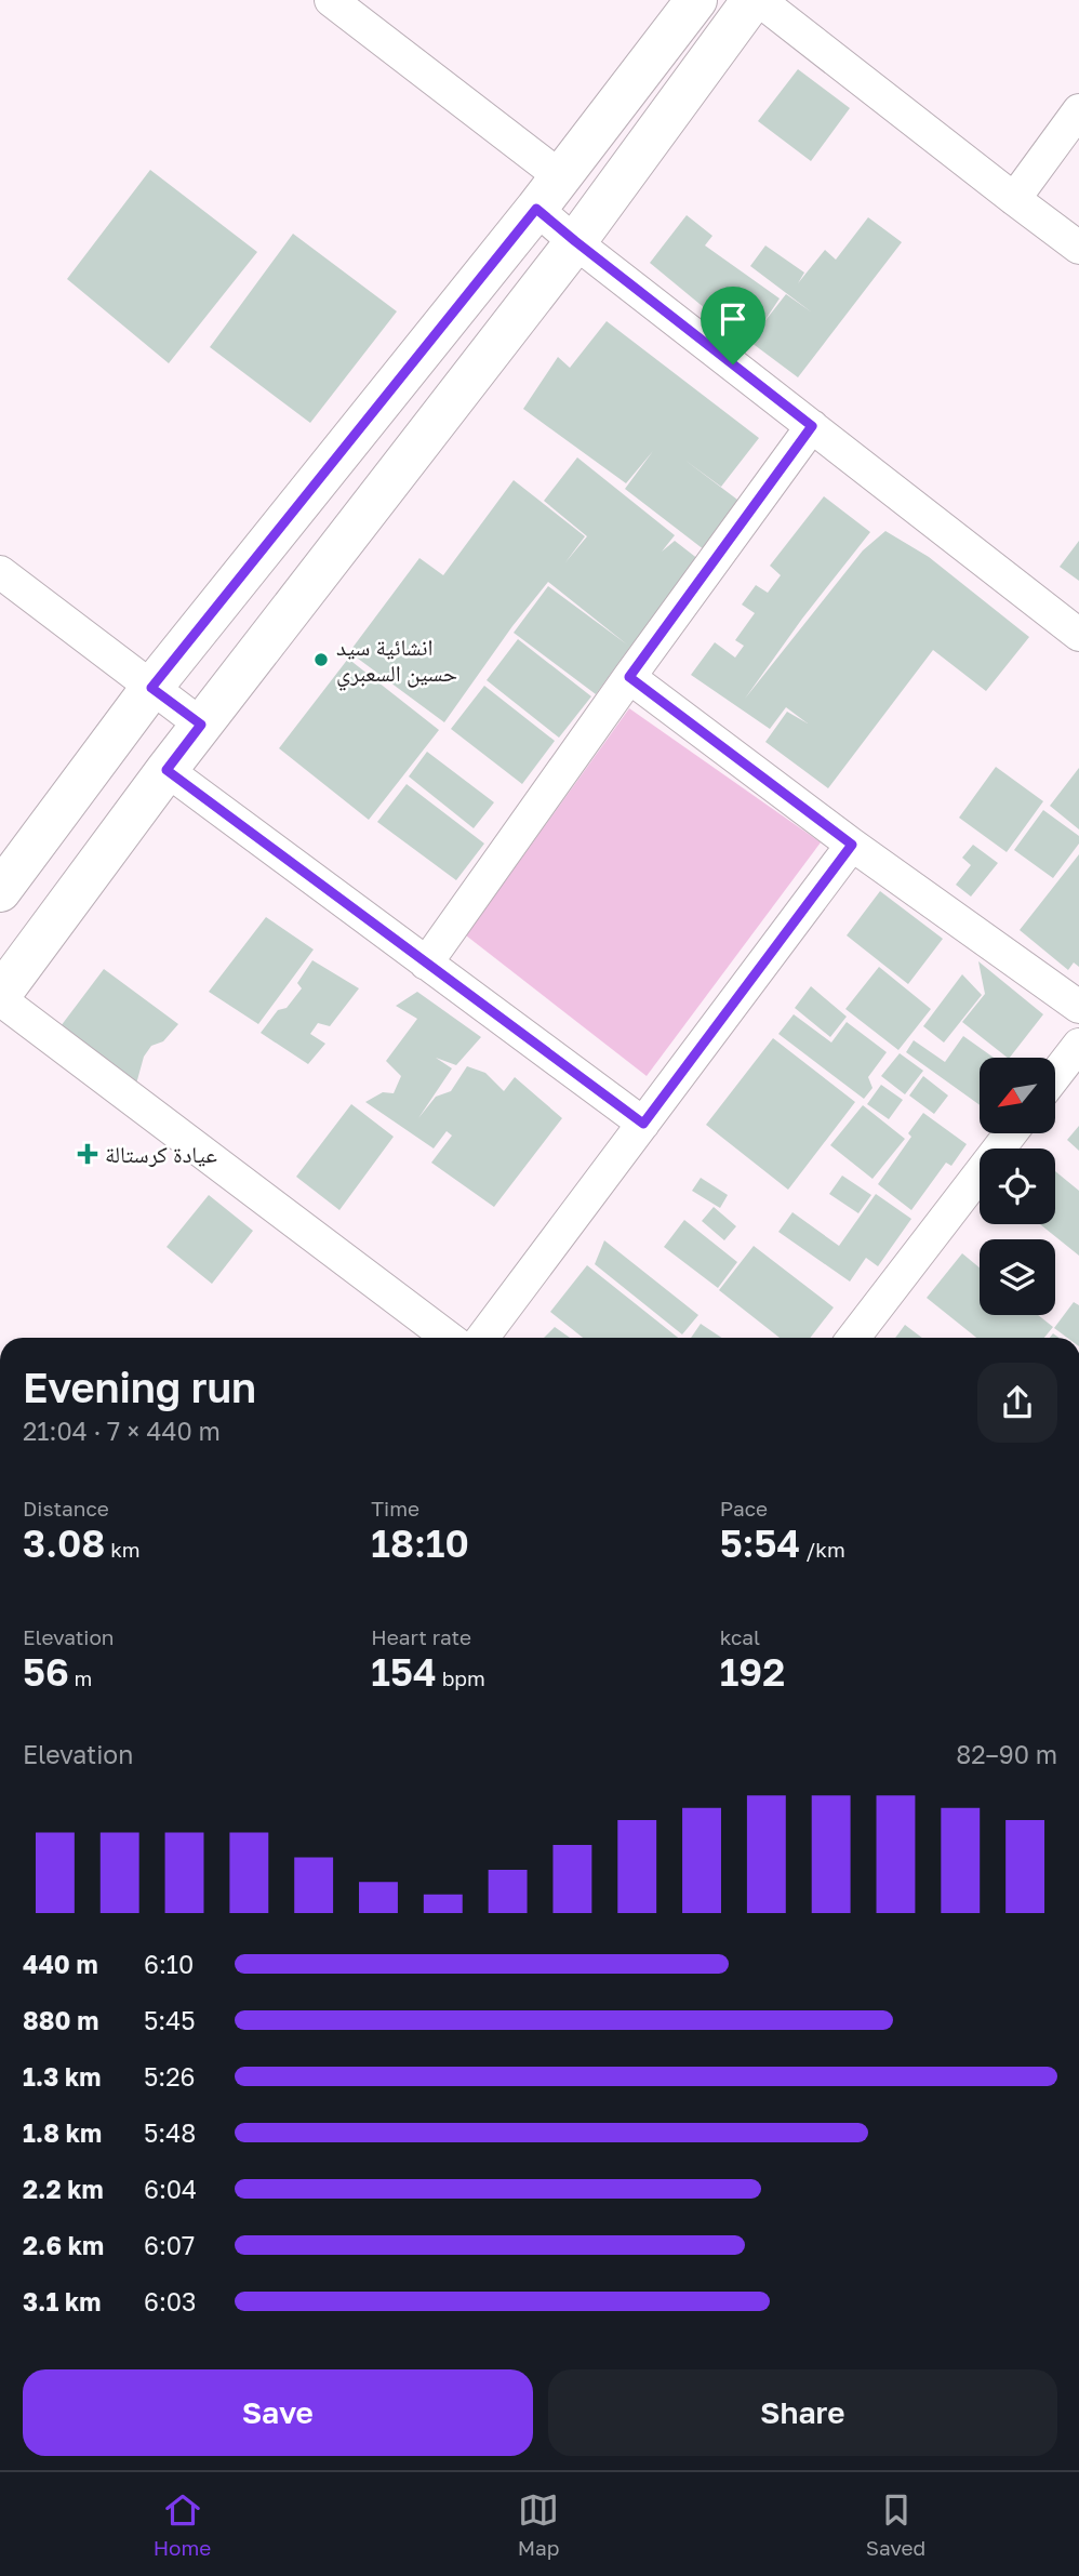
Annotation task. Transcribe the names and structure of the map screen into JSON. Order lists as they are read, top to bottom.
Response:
{
  "places": {
    "other": ["انشائية سيد حسين السعبري"],
    "health": ["عيادة كرستالة"]
  },
  "north": "bottom left",
  "page": {
    "heading": ["Evening run", "21:04 · 7 × 440 m"],
    "stats": [
      ["Distance", "3.08 km"],
      ["Time", "18:10"],
      ["Pace", "5:54 /km"],
      ["Elevation", "56 m"],
      ["Heart rate", "154 bpm"],
      ["kcal", "192"]
    ],
    "chart": ["Elevation", "82–90 m"],
    "list": [
      {
        "name": "440 m",
        "note": "6:10"
      },
      {
        "name": "880 m",
        "note": "5:45"
      },
      {
        "name": "1.3 km",
        "note": "5:26"
      },
      {
        "name": "1.8 km",
        "note": "5:48"
      },
      {
        "name": "2.2 km",
        "note": "6:04"
      },
      {
        "name": "2.6 km",
        "note": "6:07"
      },
      {
        "name": "3.1 km",
        "note": "6:03"
      }
    ],
    "buttons": ["Save", "Share"],
    "tabs": ["Home", "Map", "Saved"]
  }
}
